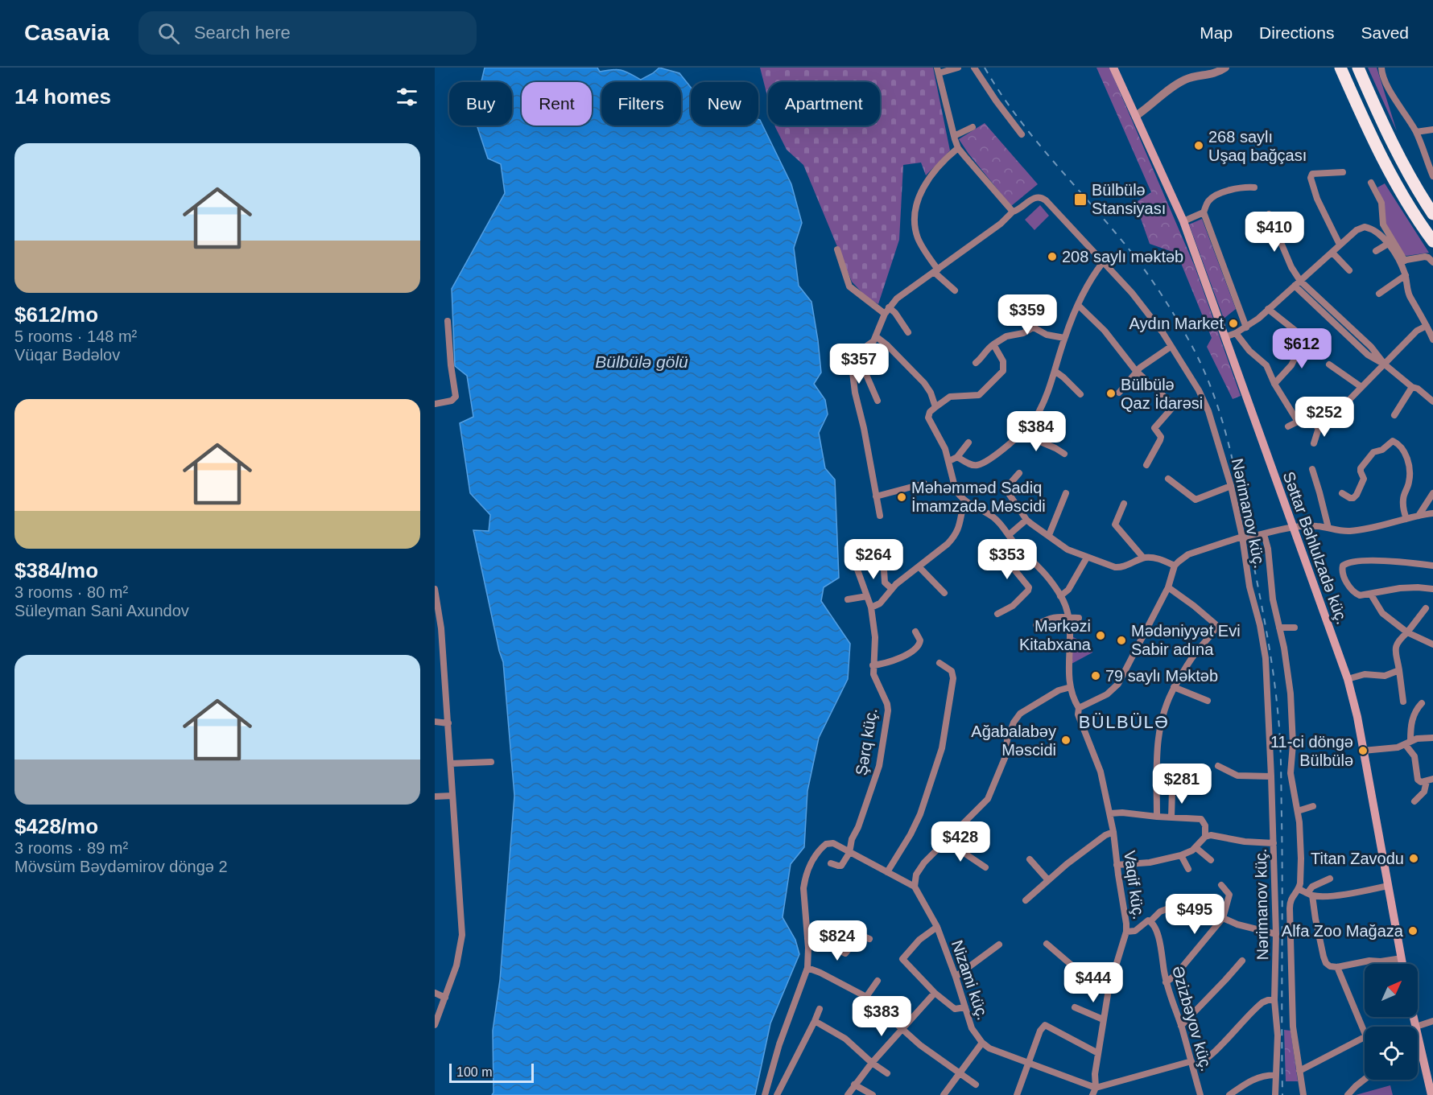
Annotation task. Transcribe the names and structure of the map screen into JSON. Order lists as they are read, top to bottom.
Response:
{
  "streets": {
    "main road": ["Səttar Bəhlulzadə küç."],
    "street": [
      "Nərimanov küç.",
      "Şərq küç.",
      "Vaqif küç.",
      "Nizami küç.",
      "Əzizbəyov küç."
    ]
  },
  "crossings": [
    ["Vaqif küç.", "Nizami küç."]
  ],
  "districts": ["BÜLBÜLƏ"],
  "water": ["Bülbülə gölü"],
  "places": {
    "other": [
      "268 saylı Uşaq bağçası",
      "208 saylı məktəb",
      "Aydın Market",
      "Bülbülə Qaz İdarəsi",
      "Məhəmməd Sadiq İmamzadə Məscidi",
      "Mərkəzi Kitabxana",
      "Mədəniyyət Evi Sabir adına",
      "79 saylı Məktəb",
      "Ağabalabəy Məscidi",
      "11-ci döngə Bülbülə",
      "Titan Zavodu",
      "Alfa Zoo Mağaza"
    ],
    "transit": ["Bülbülə Stansiyası"]
  },
  "scale_bar": "100 m",
  "north": "top right",
  "page": {
    "header": "Casavia",
    "search": "Search here",
    "nav": ["Map", "Directions", "Saved"],
    "heading": "14 homes",
    "chip": [
      "Buy",
      "Rent",
      "Filters",
      "New",
      "Apartment"
    ],
    "list": [
      {
        "name": "$612/mo",
        "note": "5 rooms · 148 m² · Vüqar Bədəlov"
      },
      {
        "name": "$384/mo",
        "note": "3 rooms · 80 m² · Süleyman Sani Axundov"
      },
      {
        "name": "$428/mo",
        "note": "3 rooms · 89 m² · Mövsüm Bəydəmirov döngə 2"
      }
    ],
    "price": [
      "$410",
      "$359",
      "$612",
      "$357",
      "$252",
      "$384",
      "$264",
      "$353",
      "$281",
      "$428",
      "$495",
      "$824",
      "$444",
      "$383"
    ],
    "scale": "100 m"
  }
}
